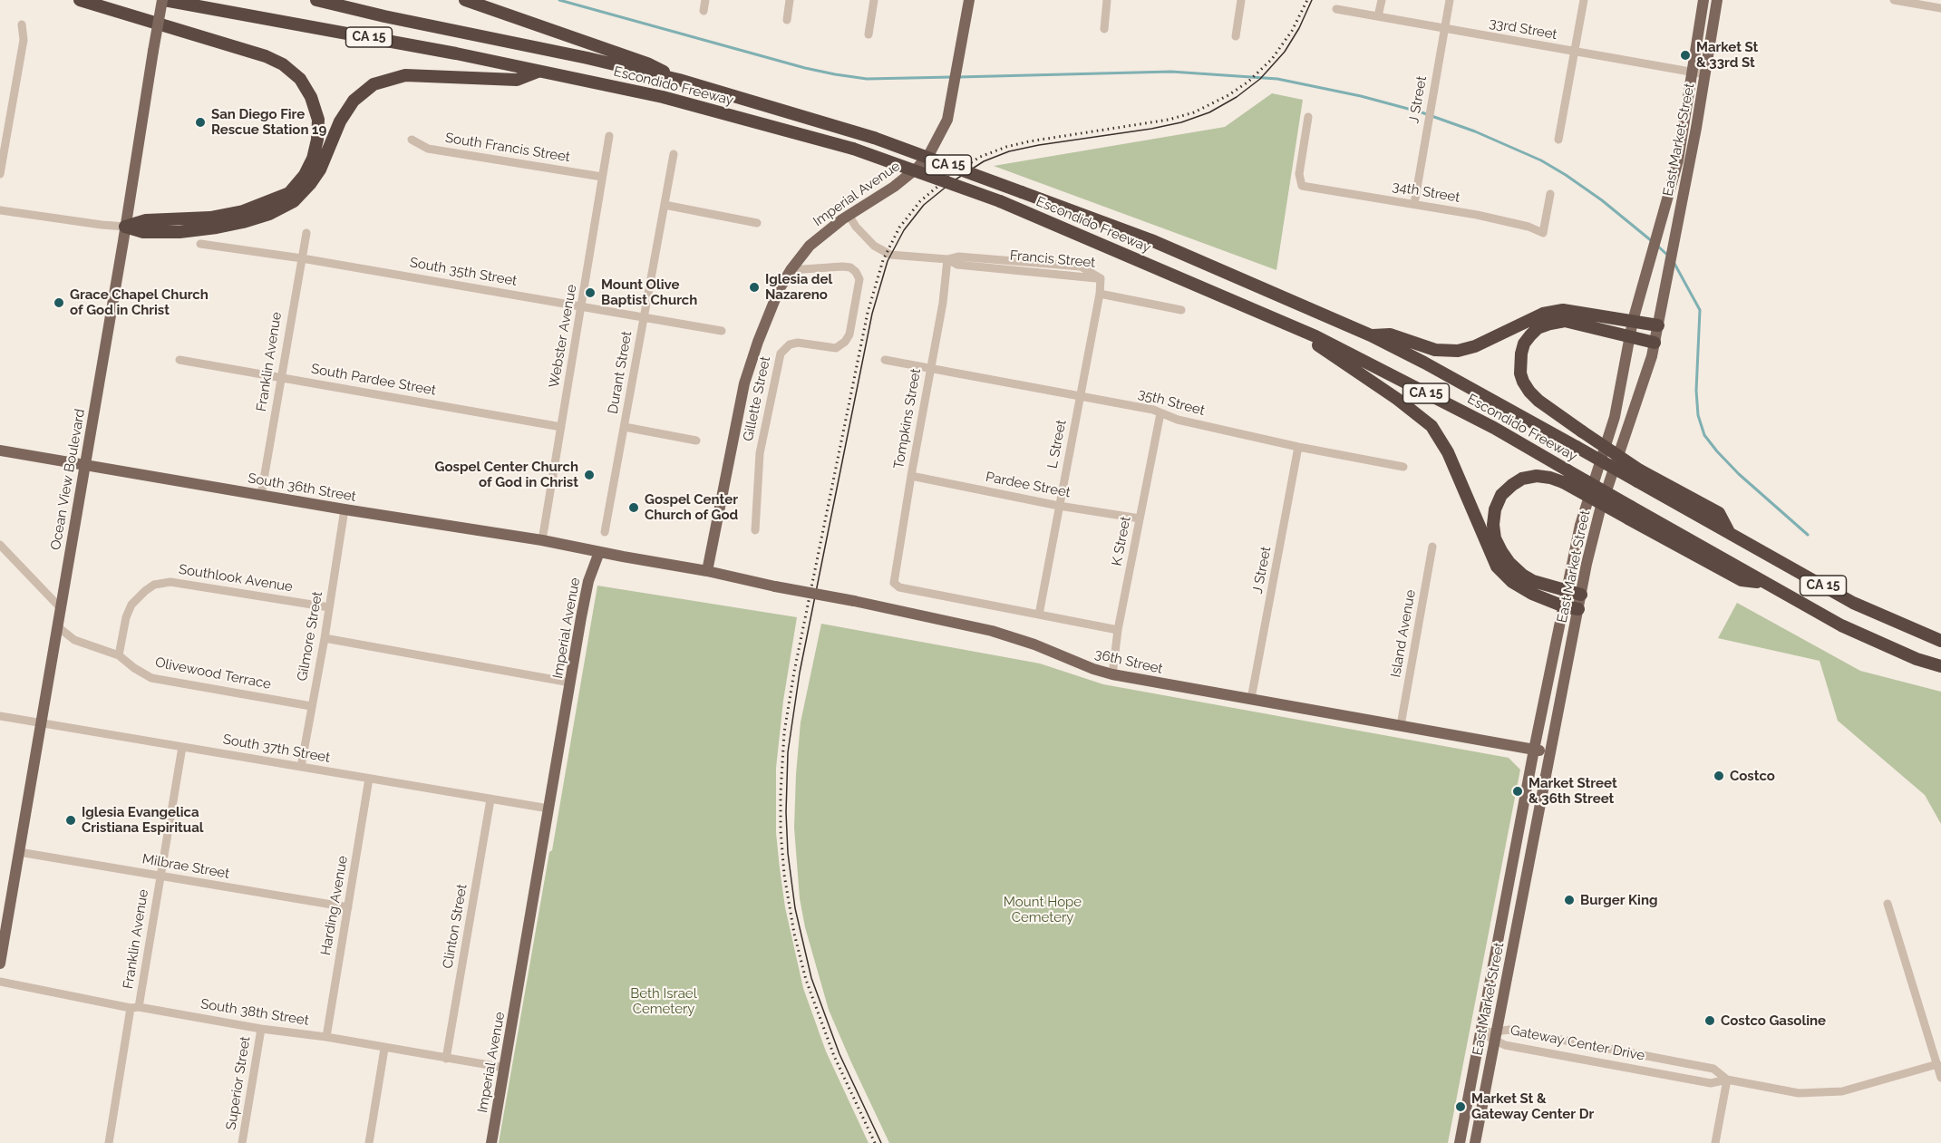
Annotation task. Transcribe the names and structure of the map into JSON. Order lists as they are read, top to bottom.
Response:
{
  "streets": {
    "highway": ["CA 15", "Escondido Freeway"],
    "main road": [
      "East Market Street",
      "Imperial Avenue",
      "Ocean View Boulevard",
      "South 36th Street",
      "36th Street"
    ],
    "street": [
      "33rd Street",
      "J Street",
      "South Francis Street",
      "34th Street",
      "Francis Street",
      "South 35th Street",
      "Webster Avenue",
      "Franklin Avenue",
      "Durant Street",
      "South Pardee Street",
      "Gillette Street",
      "35th Street",
      "Tompkins Street",
      "L Street",
      "Pardee Street",
      "K Street",
      "Southlook Avenue",
      "Island Avenue",
      "Gilmore Street",
      "Olivewood Terrace",
      "South 37th Street",
      "Milbrae Street",
      "Harding Avenue",
      "Clinton Street",
      "South 38th Street",
      "Gateway Center Drive",
      "Superior Street"
    ]
  },
  "crossings": [
    ["33rd Street", "J Street"],
    ["33rd Street", "East Market Street"],
    ["CA 15", "Escondido Freeway"],
    ["Escondido Freeway", "Ocean View Boulevard"],
    ["J Street", "34th Street"],
    ["J Street", "35th Street"],
    ["J Street", "36th Street"],
    ["East Market Street", "36th Street"],
    ["East Market Street", "Gateway Center Drive"],
    ["South Francis Street", "Webster Avenue"],
    ["Imperial Avenue", "Francis Street"],
    ["Imperial Avenue", "Gillette Street"],
    ["Imperial Avenue", "South 36th Street"],
    ["Imperial Avenue", "36th Street"],
    ["Imperial Avenue", "South 37th Street"],
    ["Imperial Avenue", "South 38th Street"],
    ["Francis Street", "Tompkins Street"],
    ["Francis Street", "L Street"],
    ["South 35th Street", "Webster Avenue"],
    ["South 35th Street", "Franklin Avenue"],
    ["South 35th Street", "Durant Street"],
    ["Webster Avenue", "South Pardee Street"],
    ["Webster Avenue", "South 36th Street"],
    ["Franklin Avenue", "South Pardee Street"],
    ["Franklin Avenue", "South 36th Street"],
    ["Franklin Avenue", "South 37th Street"],
    ["Franklin Avenue", "Milbrae Street"],
    ["Franklin Avenue", "South 38th Street"],
    ["35th Street", "Tompkins Street"],
    ["35th Street", "L Street"],
    ["35th Street", "K Street"],
    ["Tompkins Street", "Pardee Street"],
    ["Tompkins Street", "36th Street"],
    ["L Street", "Pardee Street"],
    ["L Street", "36th Street"],
    ["Ocean View Boulevard", "South 36th Street"],
    ["Ocean View Boulevard", "Olivewood Terrace"],
    ["Ocean View Boulevard", "South 37th Street"],
    ["Ocean View Boulevard", "Milbrae Street"],
    ["Pardee Street", "K Street"],
    ["South 36th Street", "Gilmore Street"],
    ["K Street", "36th Street"],
    ["Southlook Avenue", "Gilmore Street"],
    ["Southlook Avenue", "Olivewood Terrace"],
    ["Island Avenue", "36th Street"],
    ["Gilmore Street", "Olivewood Terrace"],
    ["Gilmore Street", "South 37th Street"],
    ["South 37th Street", "Harding Avenue"],
    ["South 37th Street", "Clinton Street"],
    ["Milbrae Street", "Harding Avenue"],
    ["Harding Avenue", "South 38th Street"],
    ["Clinton Street", "South 38th Street"],
    ["South 38th Street", "Superior Street"]
  ],
  "parks": ["Mount Hope Cemetery", "Beth Israel Cemetery"],
  "places": [
    "Market St & 33rd St",
    "San Diego Fire Rescue Station 19",
    "Iglesia del Nazareno",
    "Mount Olive Baptist Church",
    "Grace Chapel Church of God in Christ",
    "Gospel Center Church of God in Christ",
    "Gospel Center Church of God",
    "Costco",
    "Market Street & 36th Street",
    "Iglesia Evangelica Cristiana Espiritual",
    "Burger King",
    "Costco Gasoline",
    "Market St & Gateway Center Dr"
  ]
}
